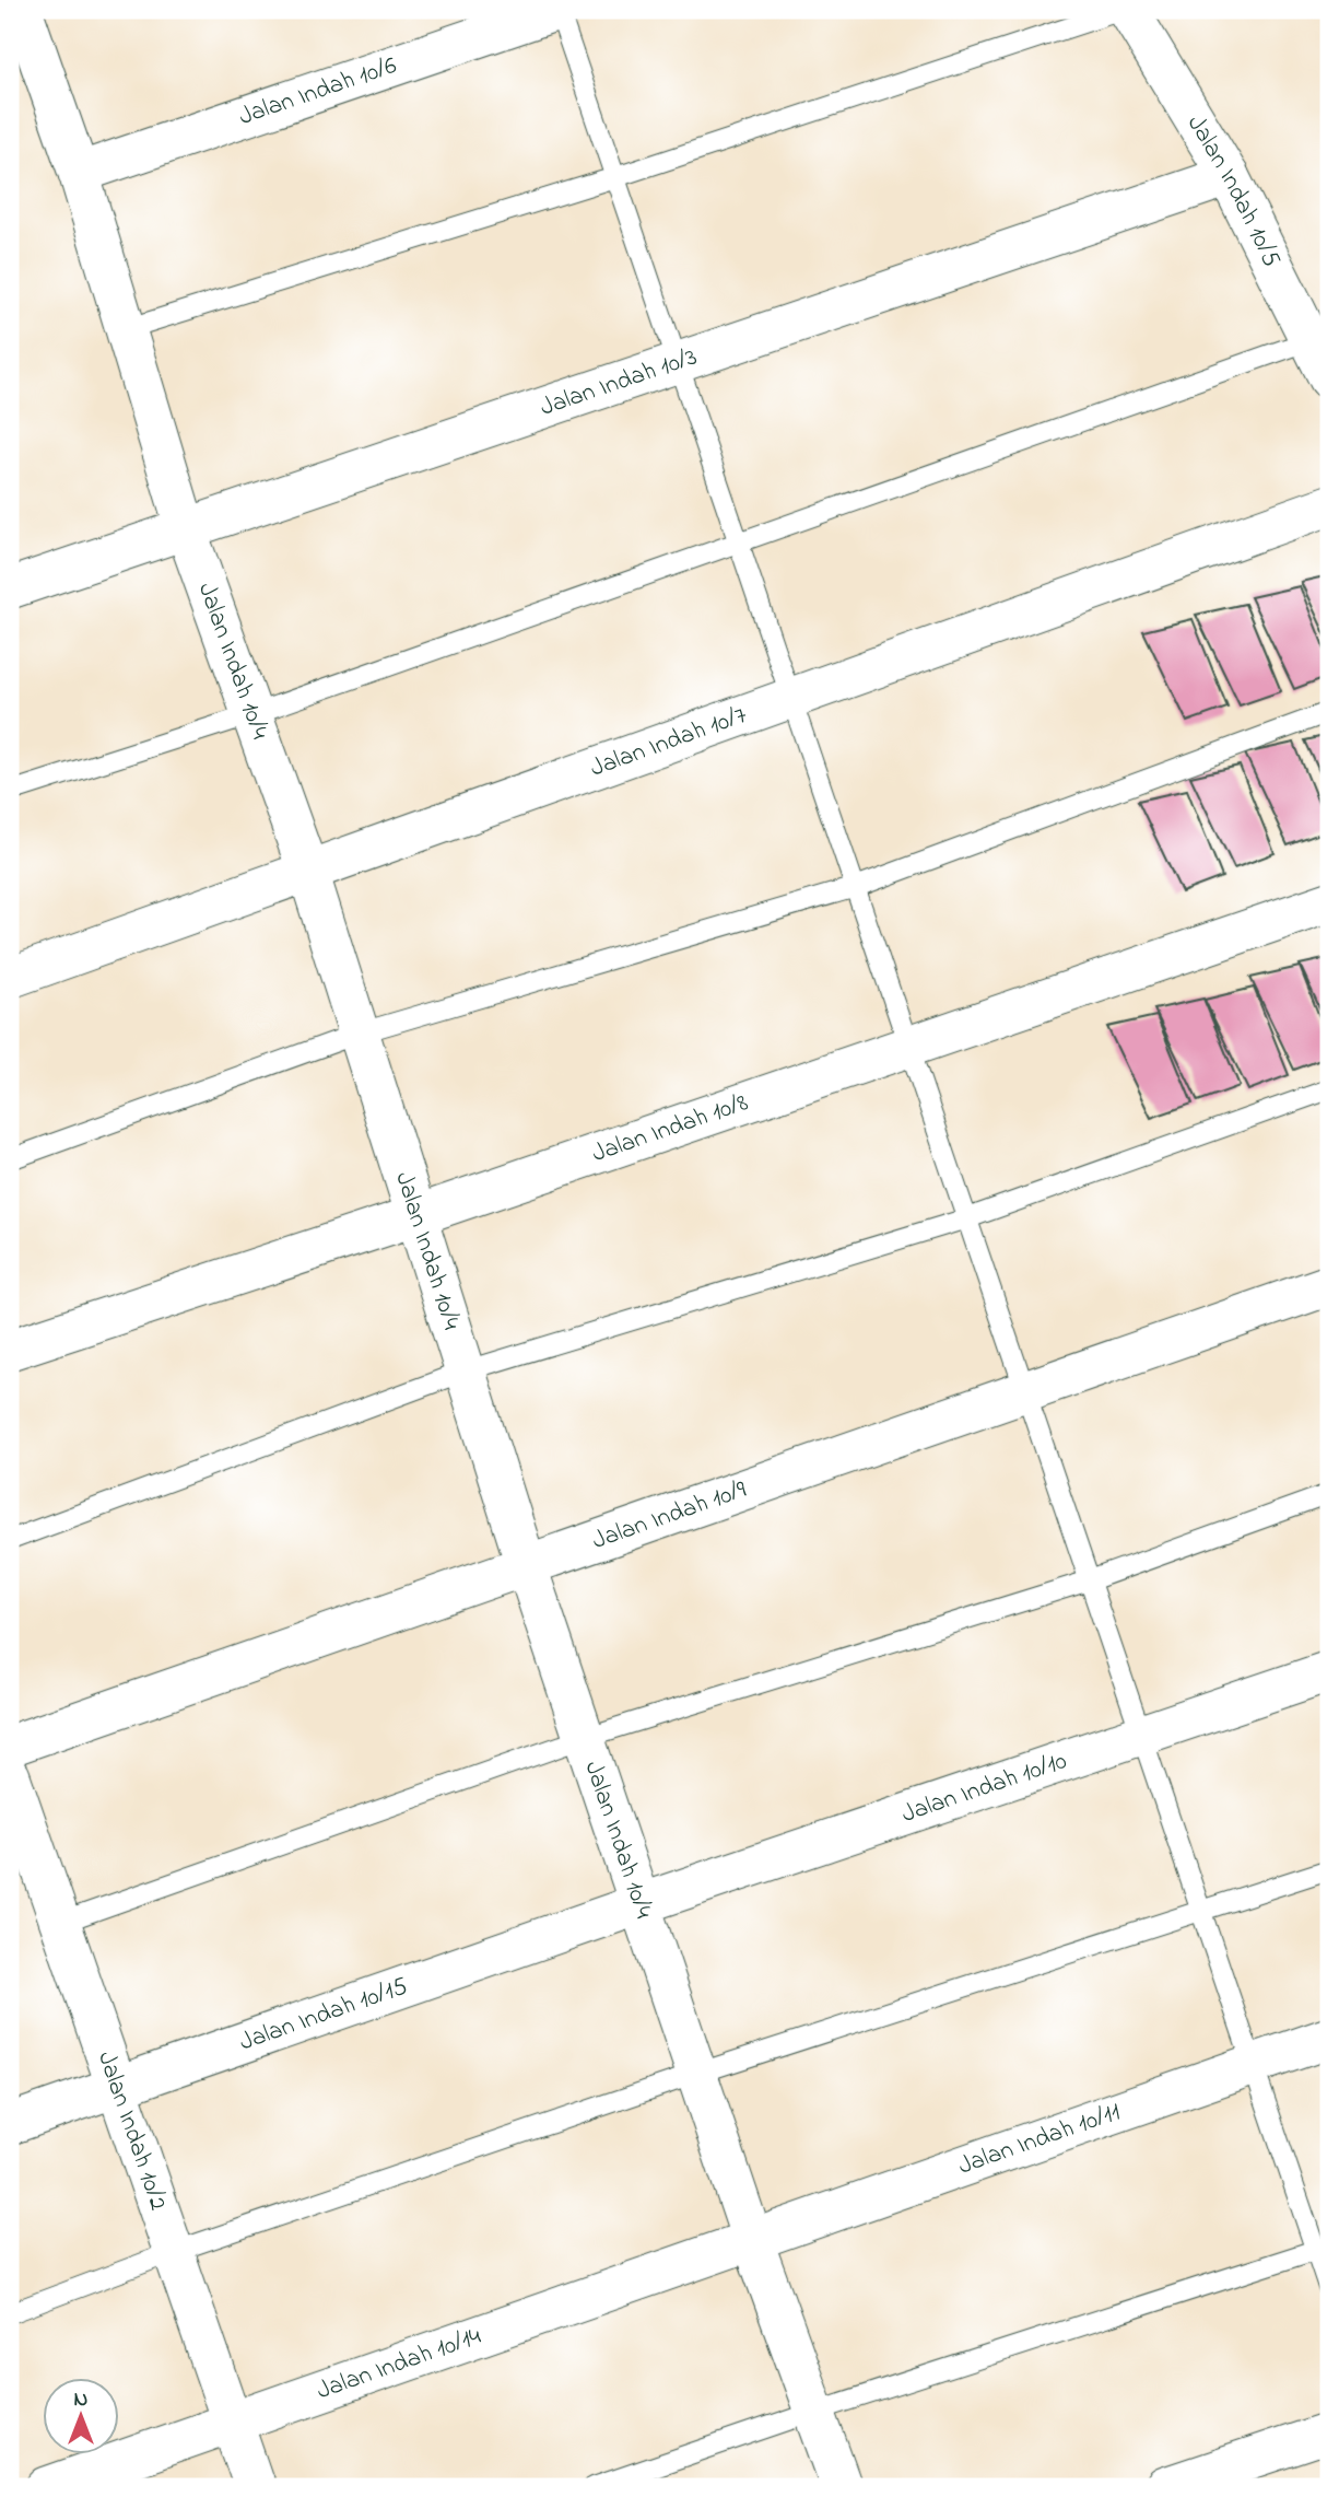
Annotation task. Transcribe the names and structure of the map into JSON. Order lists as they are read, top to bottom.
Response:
{
  "streets": {
    "street": [
      "Jalan Indah 10/6",
      "Jalan Indah 10/5",
      "Jalan Indah 10/3",
      "Jalan Indah 10/4",
      "Jalan Indah 10/7",
      "Jalan Indah 10/8",
      "Jalan Indah 10/9",
      "Jalan Indah 10/10",
      "Jalan Indah 10/15",
      "Jalan Indah 10/2",
      "Jalan Indah 10/11",
      "Jalan Indah 10/14"
    ]
  },
  "crossings": [
    ["Jalan Indah 10/6", "Jalan Indah 10/4"],
    ["Jalan Indah 10/5", "Jalan Indah 10/3"],
    ["Jalan Indah 10/3", "Jalan Indah 10/4"],
    ["Jalan Indah 10/4", "Jalan Indah 10/7"],
    ["Jalan Indah 10/4", "Jalan Indah 10/8"],
    ["Jalan Indah 10/4", "Jalan Indah 10/9"],
    ["Jalan Indah 10/4", "Jalan Indah 10/10"],
    ["Jalan Indah 10/4", "Jalan Indah 10/15"],
    ["Jalan Indah 10/4", "Jalan Indah 10/11"],
    ["Jalan Indah 10/4", "Jalan Indah 10/14"],
    ["Jalan Indah 10/10", "Jalan Indah 10/15"],
    ["Jalan Indah 10/15", "Jalan Indah 10/2"],
    ["Jalan Indah 10/2", "Jalan Indah 10/14"],
    ["Jalan Indah 10/11", "Jalan Indah 10/14"]
  ],
  "north": "top"
}
